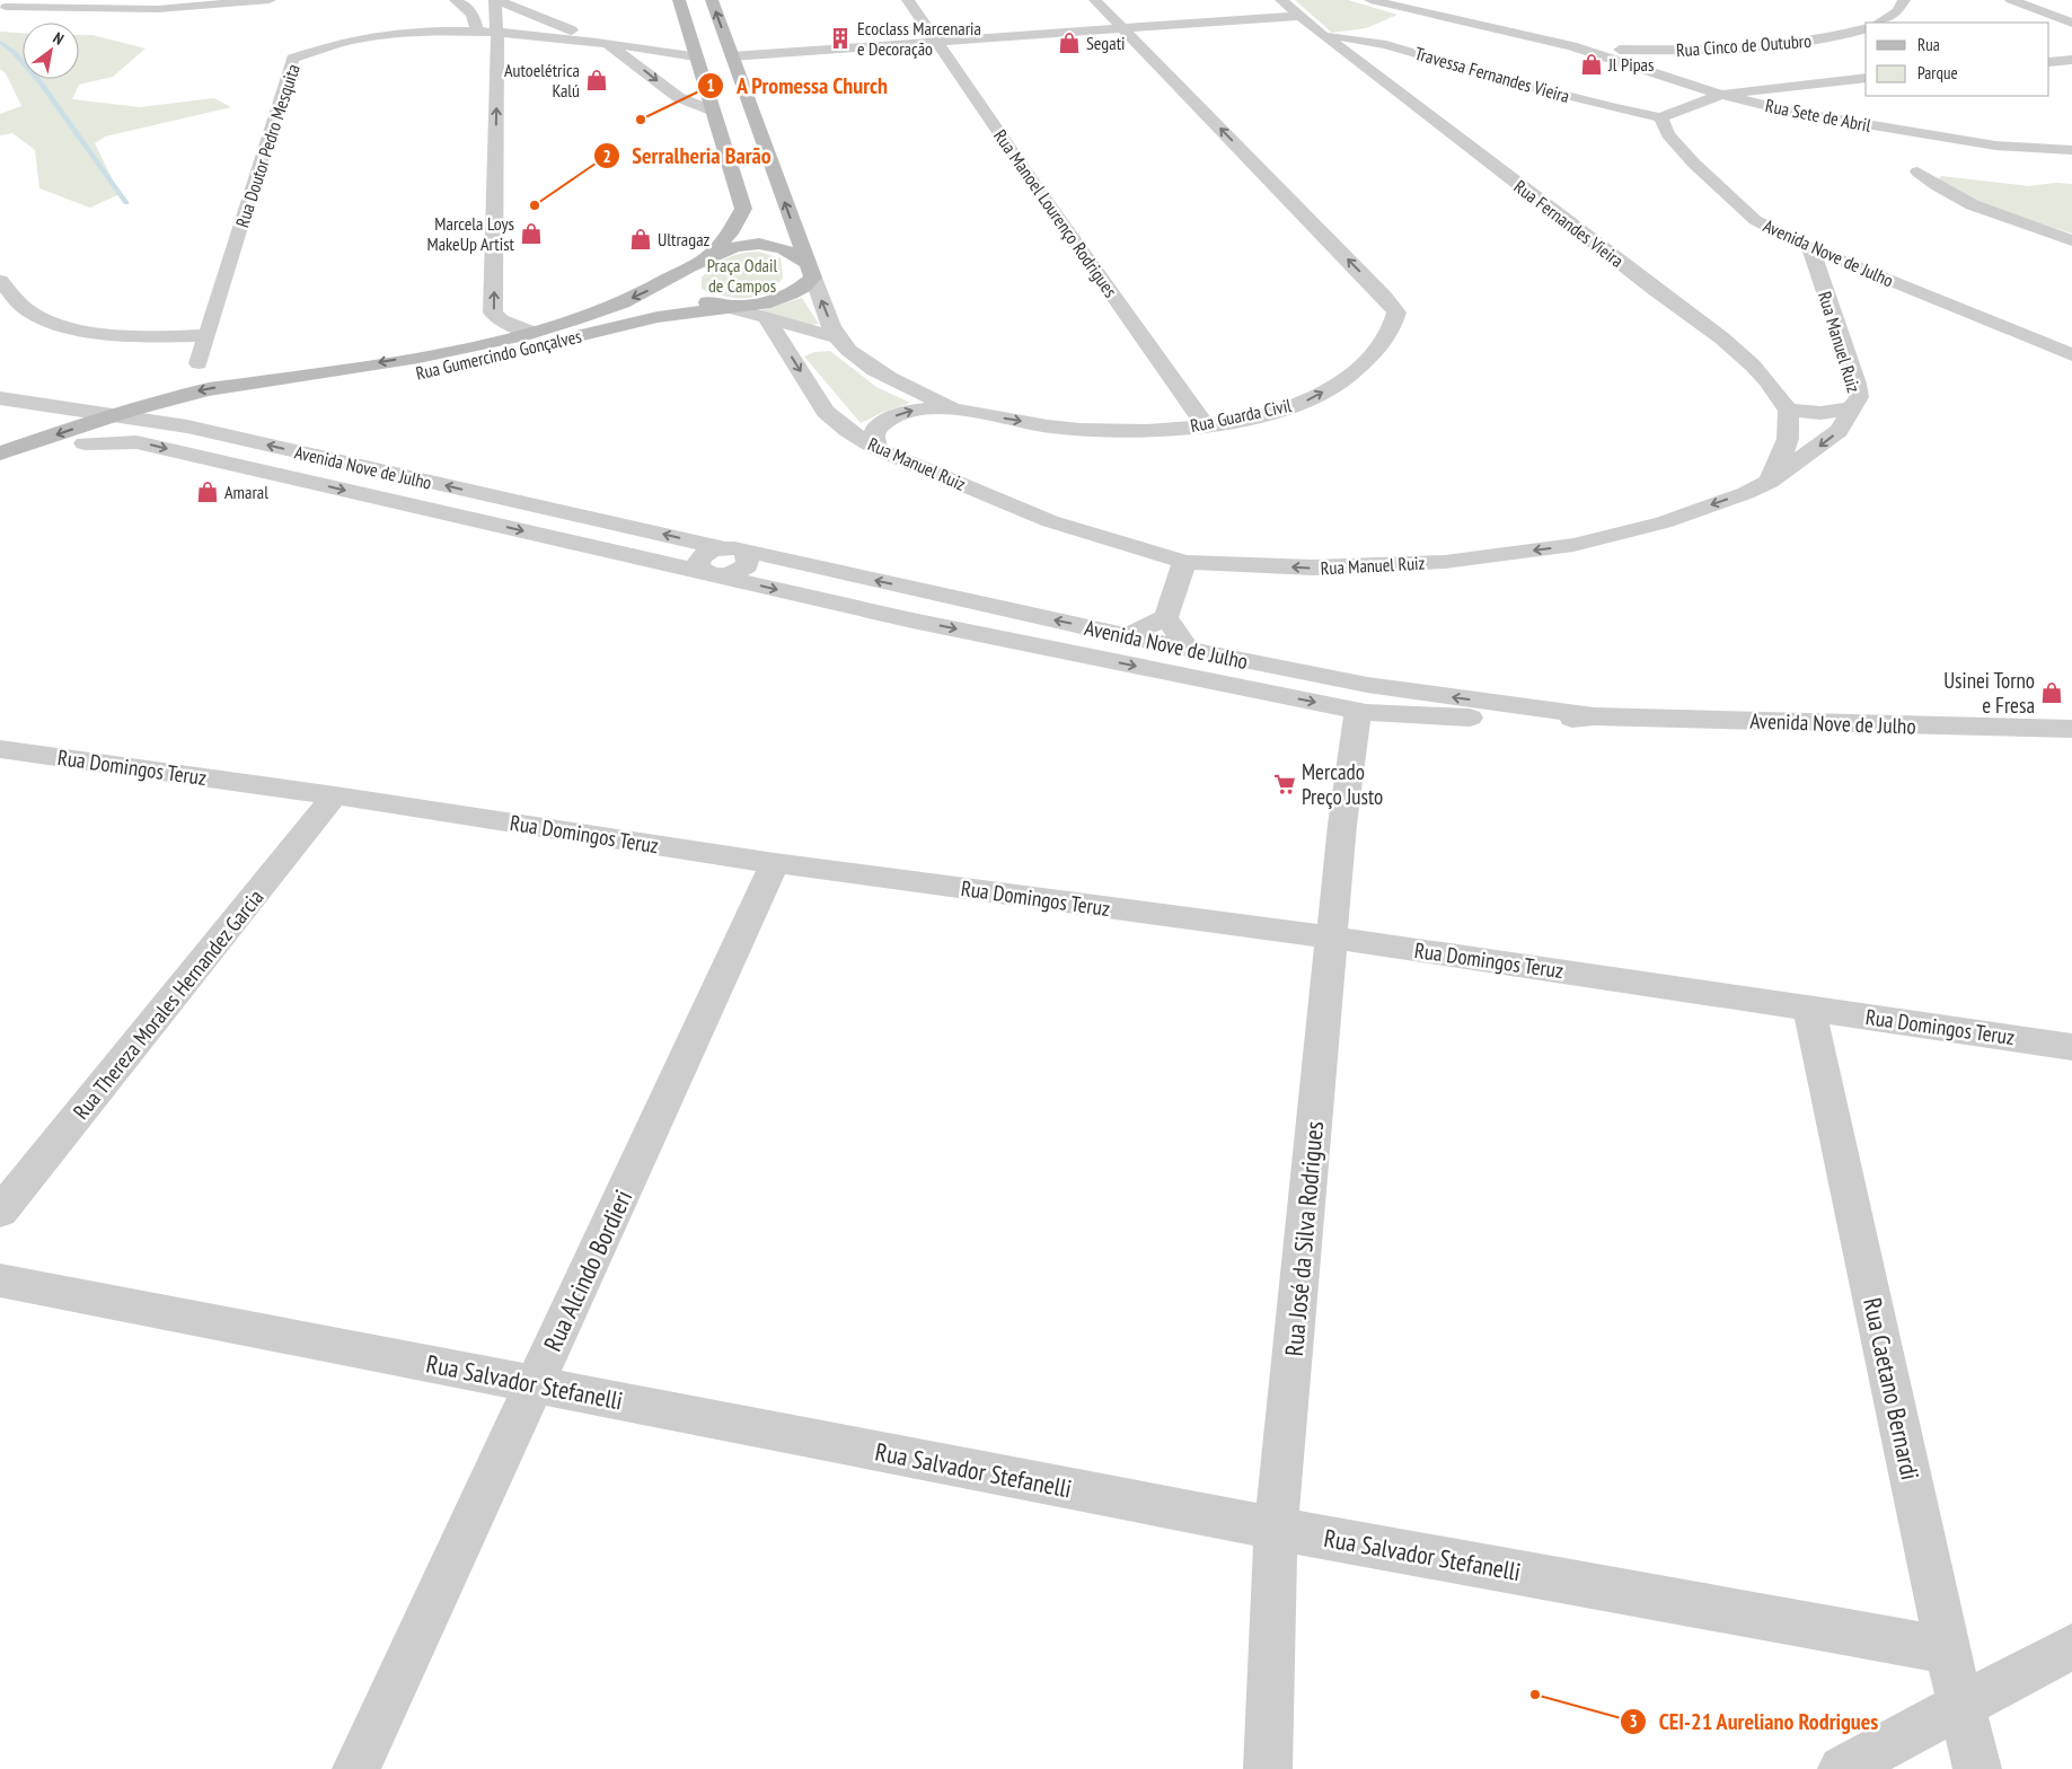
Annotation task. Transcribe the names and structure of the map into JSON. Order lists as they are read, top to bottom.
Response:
{
  "streets": {
    "main road": ["Rua Gumercindo Gonçalves"],
    "street": [
      "Rua Cinco de Outubro",
      "Travessa Fernandes Vieira",
      "Rua Sete de Abril",
      "Rua Doutor Pedro Mesquita",
      "Rua Manoel Lourenço Rodrigues",
      "Rua Fernandes Vieira",
      "Avenida Nove de Julho",
      "Rua Manuel Ruiz",
      "Rua Guarda Civil",
      "Rua Domingos Teruz",
      "Rua Thereza Morales Hernandez Garcia",
      "Rua José da Silva Rodrigues",
      "Rua Alcindo Bordieri",
      "Rua Salvador Stefanelli",
      "Rua Caetano Bernardi"
    ]
  },
  "crossings": [
    ["Rua Cinco de Outubro", "Rua Sete de Abril"],
    ["Travessa Fernandes Vieira", "Rua Fernandes Vieira"],
    ["Travessa Fernandes Vieira", "Avenida Nove de Julho"],
    ["Rua Manoel Lourenço Rodrigues", "Rua Guarda Civil"],
    ["Avenida Nove de Julho", "Rua Manuel Ruiz"],
    ["Avenida Nove de Julho", "Rua Gumercindo Gonçalves"],
    ["Avenida Nove de Julho", "Rua José da Silva Rodrigues"],
    ["Rua Manuel Ruiz", "Rua Gumercindo Gonçalves"],
    ["Rua Manuel Ruiz", "Rua Guarda Civil"],
    ["Rua Domingos Teruz", "Rua Thereza Morales Hernandez Garcia"],
    ["Rua Domingos Teruz", "Rua José da Silva Rodrigues"],
    ["Rua Domingos Teruz", "Rua Alcindo Bordieri"],
    ["Rua Domingos Teruz", "Rua Caetano Bernardi"],
    ["Rua José da Silva Rodrigues", "Rua Salvador Stefanelli"],
    ["Rua Alcindo Bordieri", "Rua Salvador Stefanelli"],
    ["Rua Salvador Stefanelli", "Rua Caetano Bernardi"]
  ],
  "parks": ["Praça Odail de Campos"],
  "places": {
    "building": ["Ecoclass Marcenaria e Decoração"],
    "shop": [
      "Segati",
      "Jl Pipas",
      "Autoelétrica Kalú",
      "Marcela Loys MakeUp Artist",
      "Ultragaz",
      "Amaral",
      "Usinei Torno e Fresa"
    ],
    "other": ["A Promessa Church", "Serralheria Barão", "CEI-21 Aureliano Rodrigues"],
    "supermarket": ["Mercado Preço Justo"]
  },
  "legend": ["Rua", "Parque"],
  "north": "top right"
}
